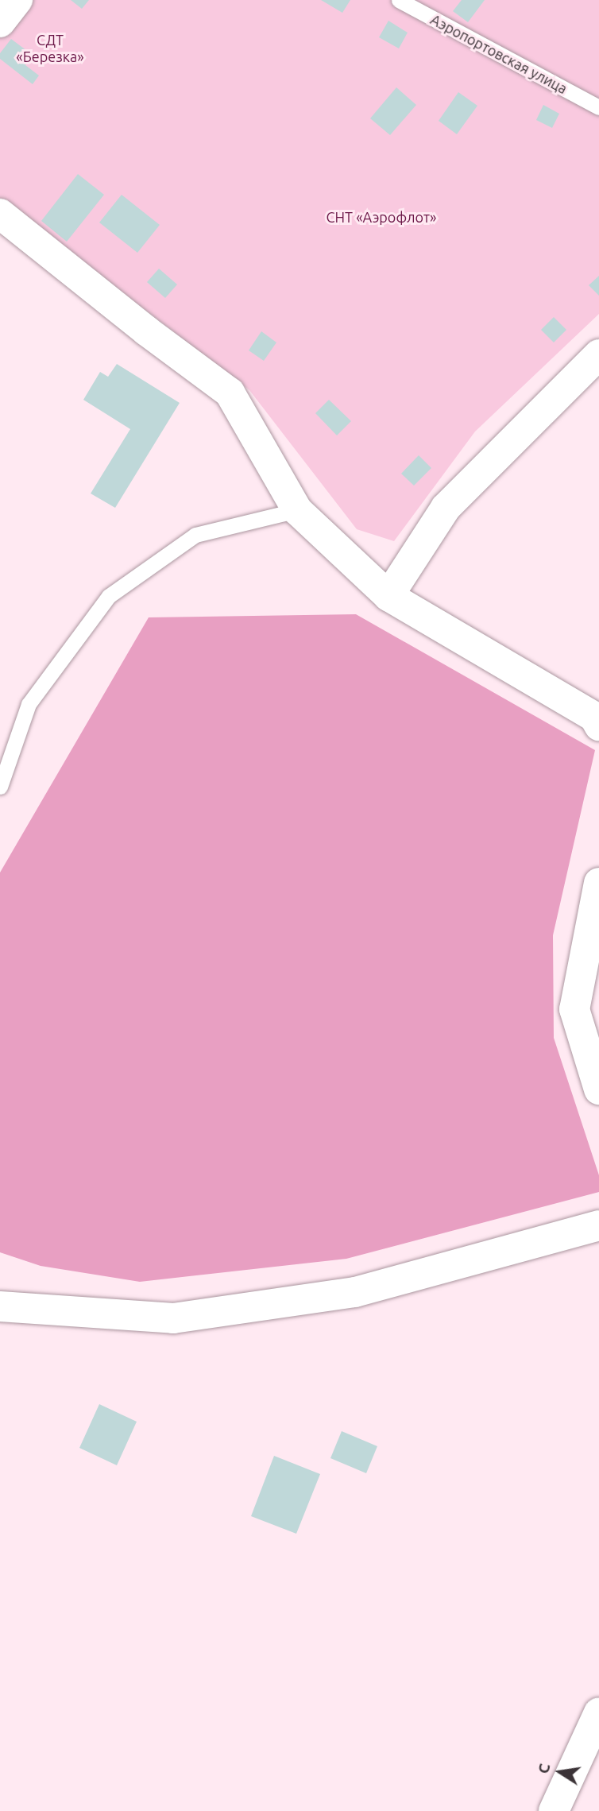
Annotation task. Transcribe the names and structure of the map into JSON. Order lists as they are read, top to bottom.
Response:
{
  "streets": {
    "lane": ["Аэропортовская улица"]
  },
  "parks": ["СДТ «Березка»", "СНТ «Аэрофлот»"],
  "north": "left"
}
